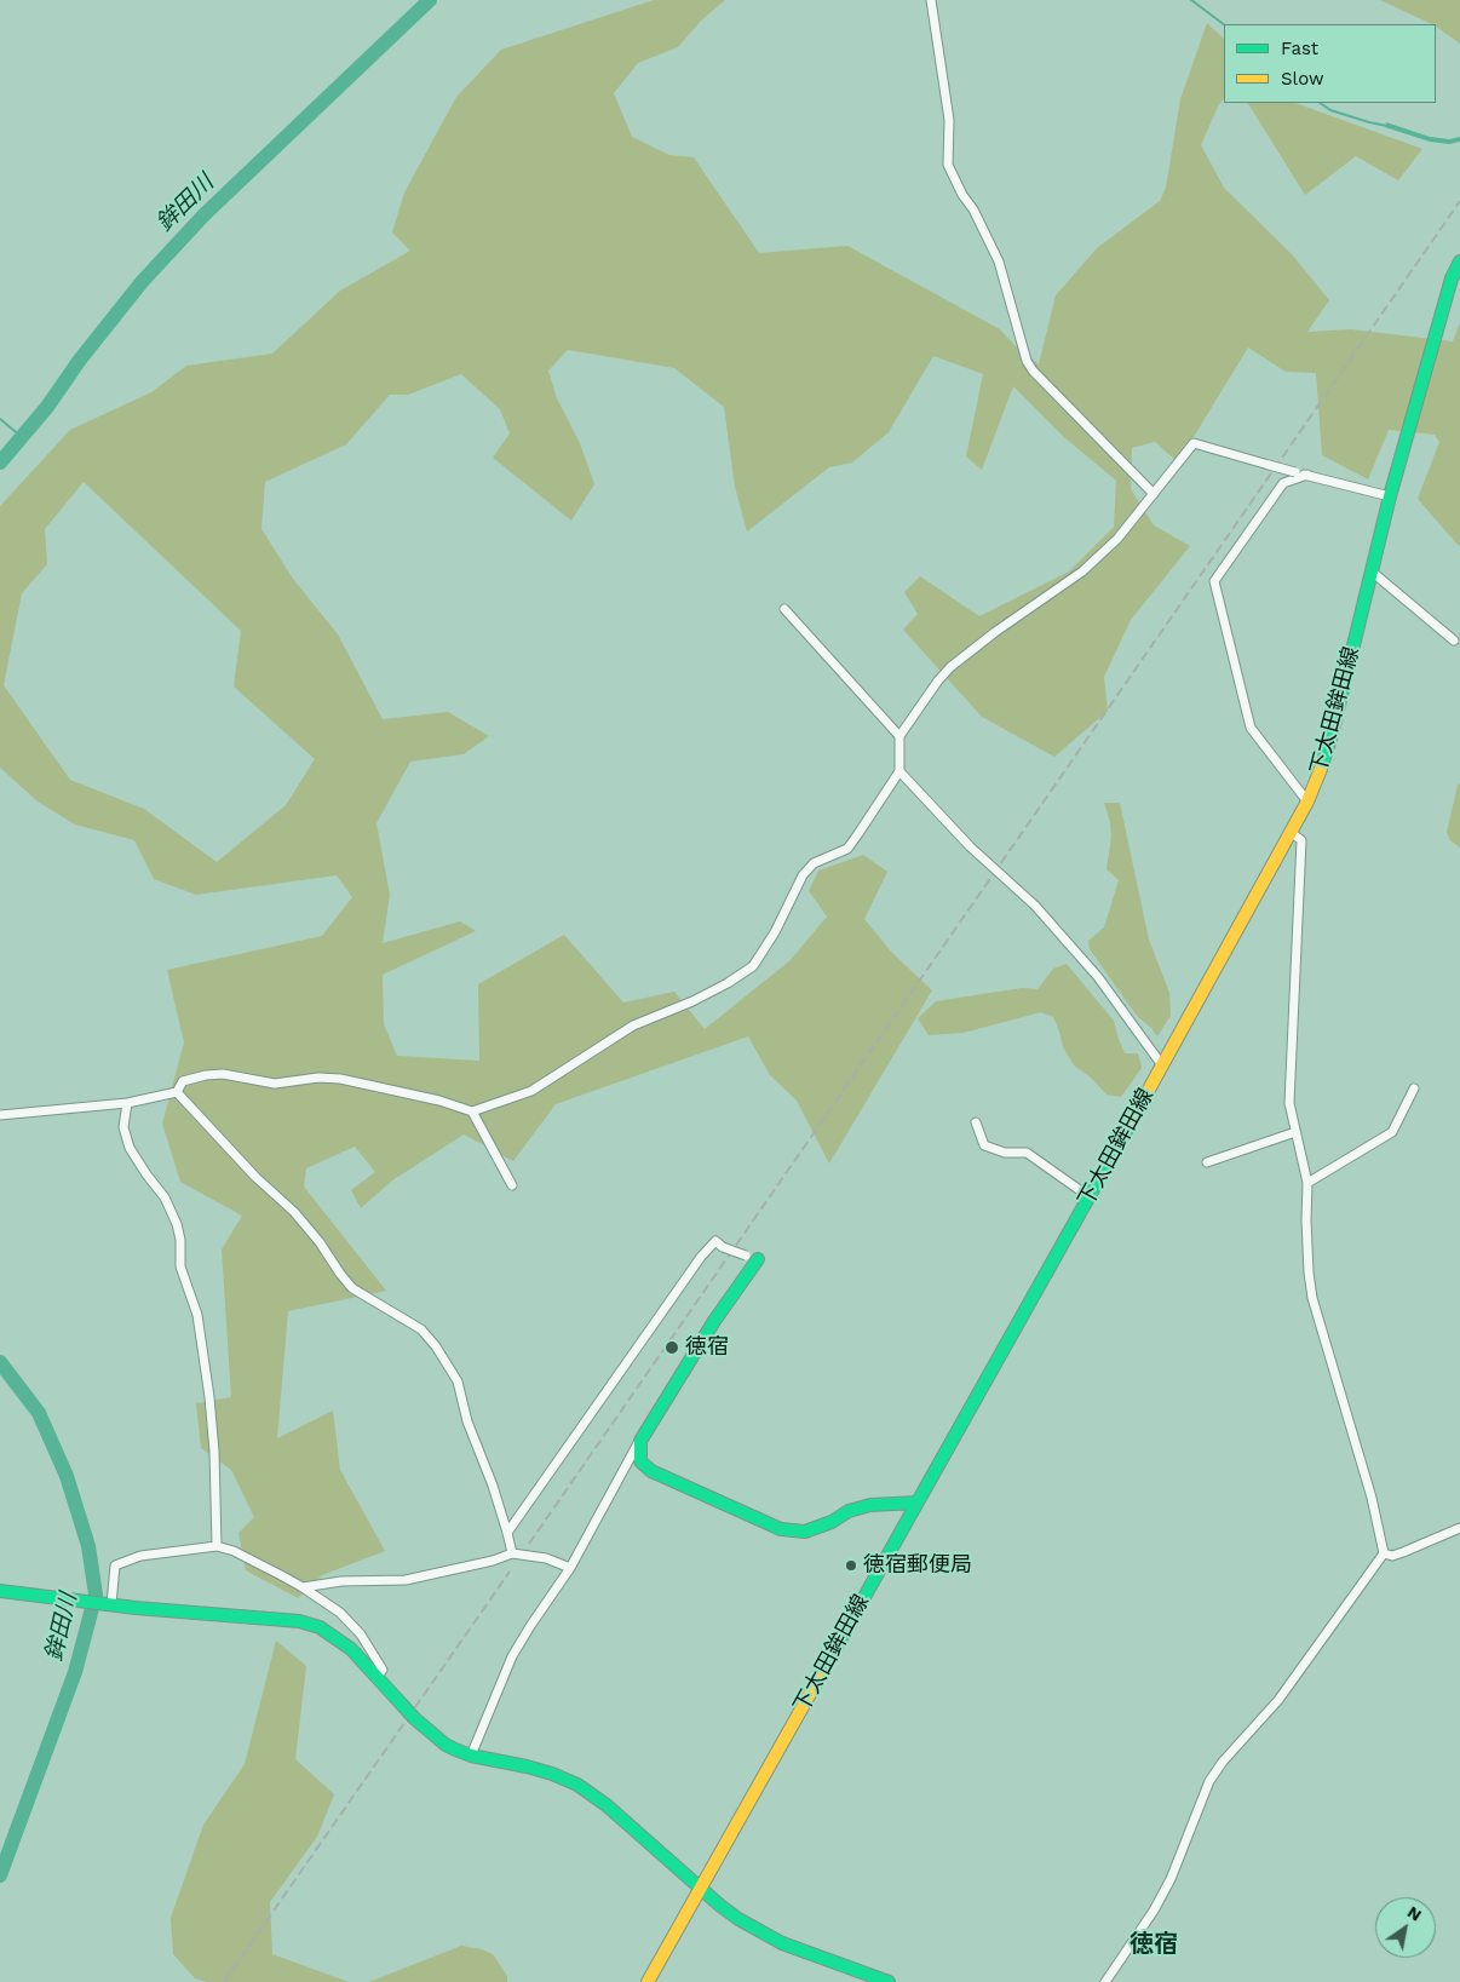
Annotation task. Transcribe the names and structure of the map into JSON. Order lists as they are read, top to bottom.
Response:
{
  "streets": {
    "main road": ["下太田鉾田線"]
  },
  "districts": ["徳宿"],
  "water": ["鉾田川"],
  "places": ["徳宿", "徳宿郵便局"],
  "legend": ["Fast", "Slow"],
  "north": "top right"
}
